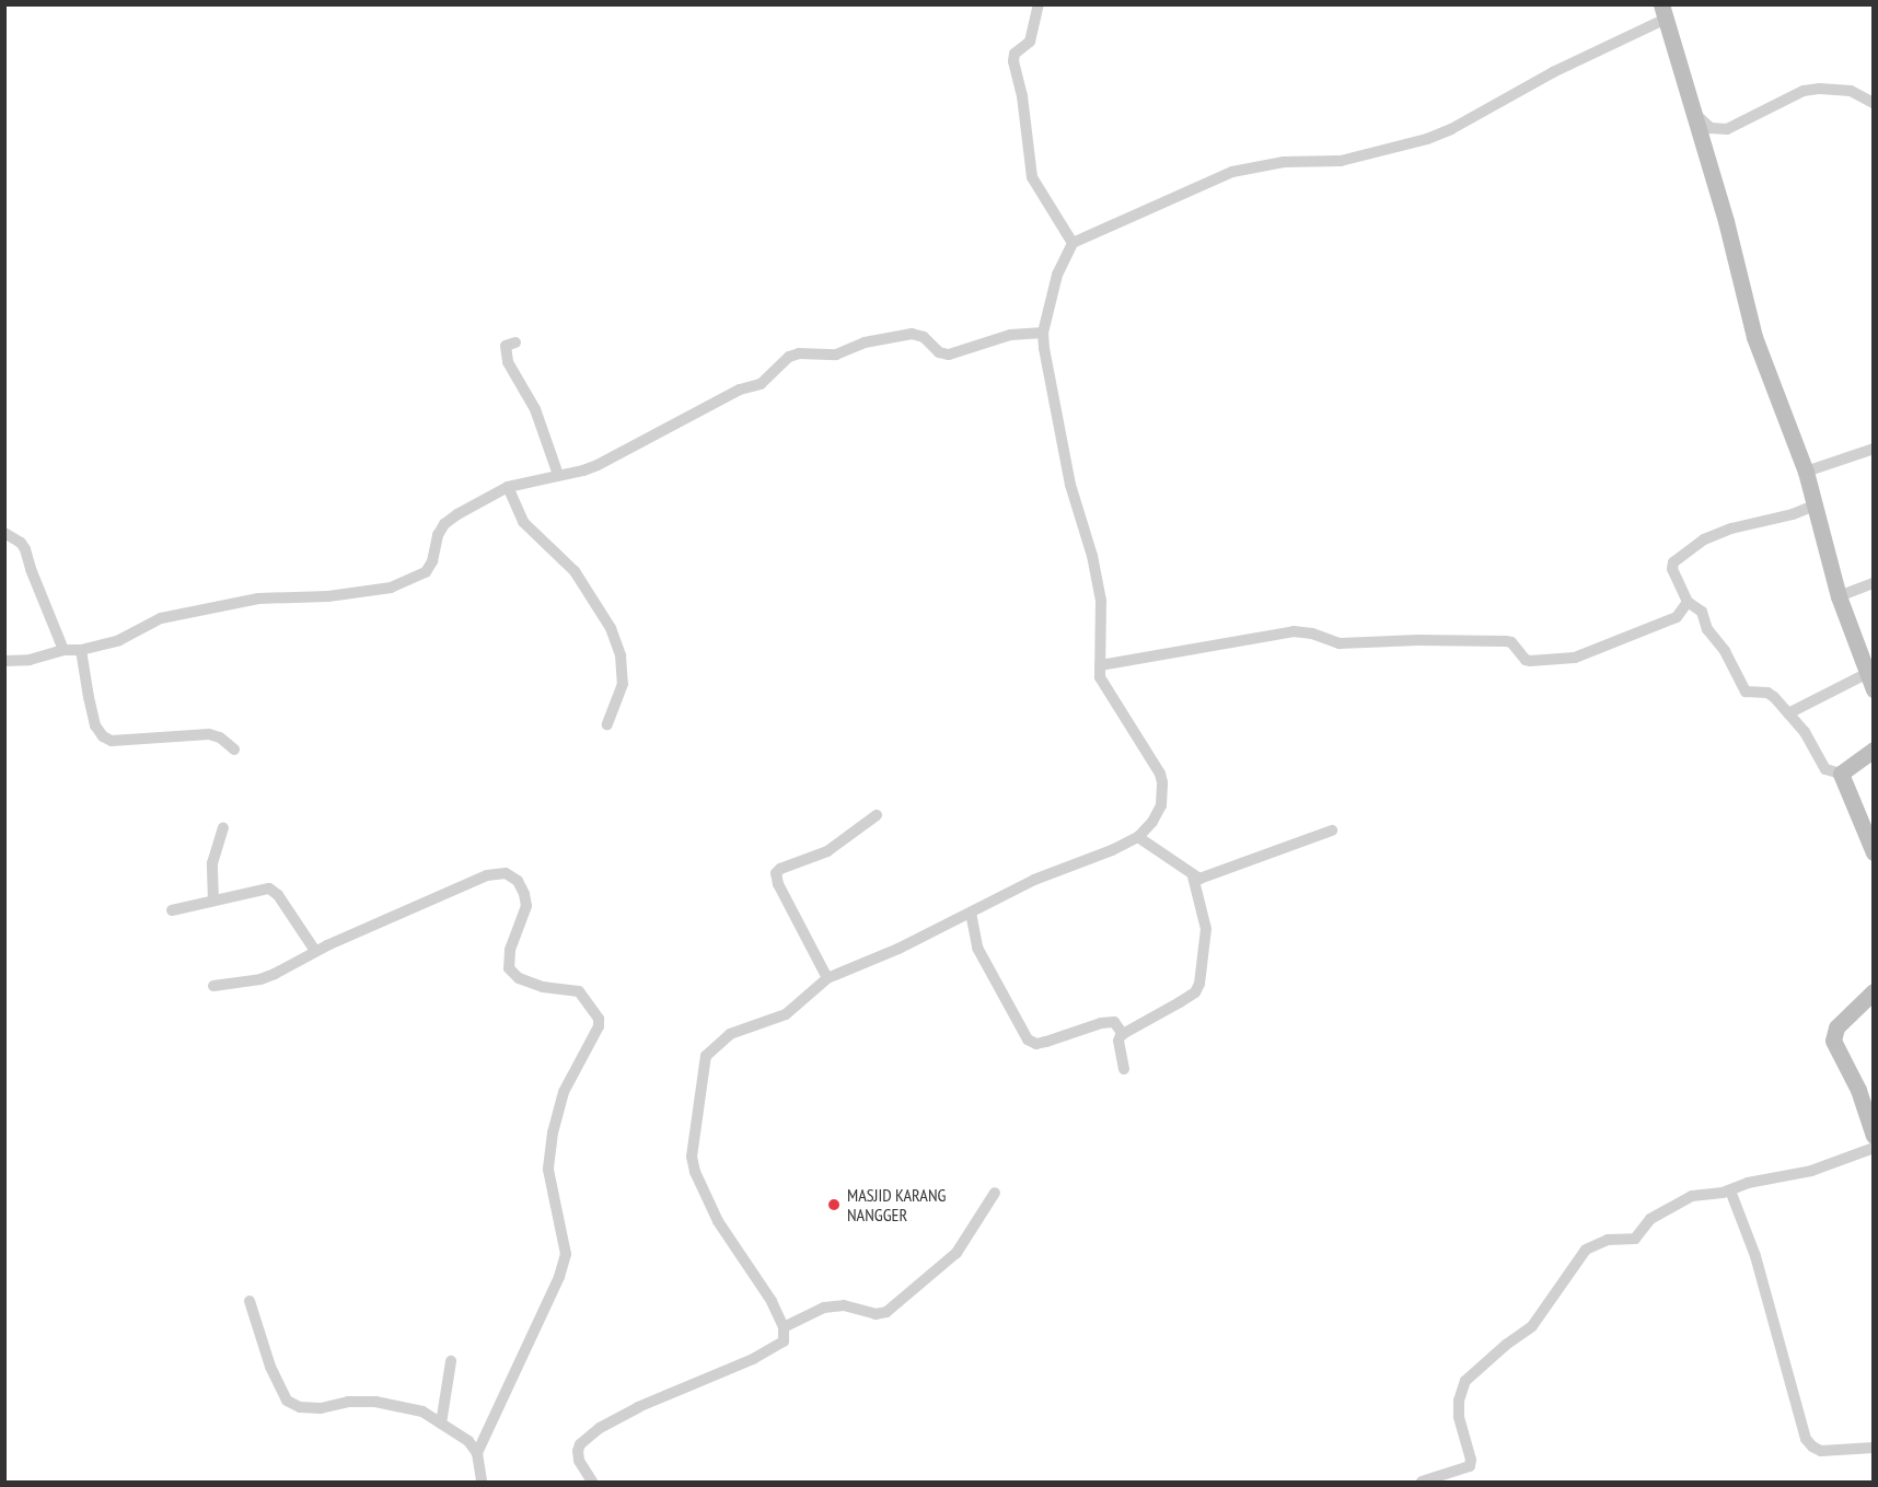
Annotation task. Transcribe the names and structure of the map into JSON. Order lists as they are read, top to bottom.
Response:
{
  "places": ["MASJID KARANG NANGGER"]
}
